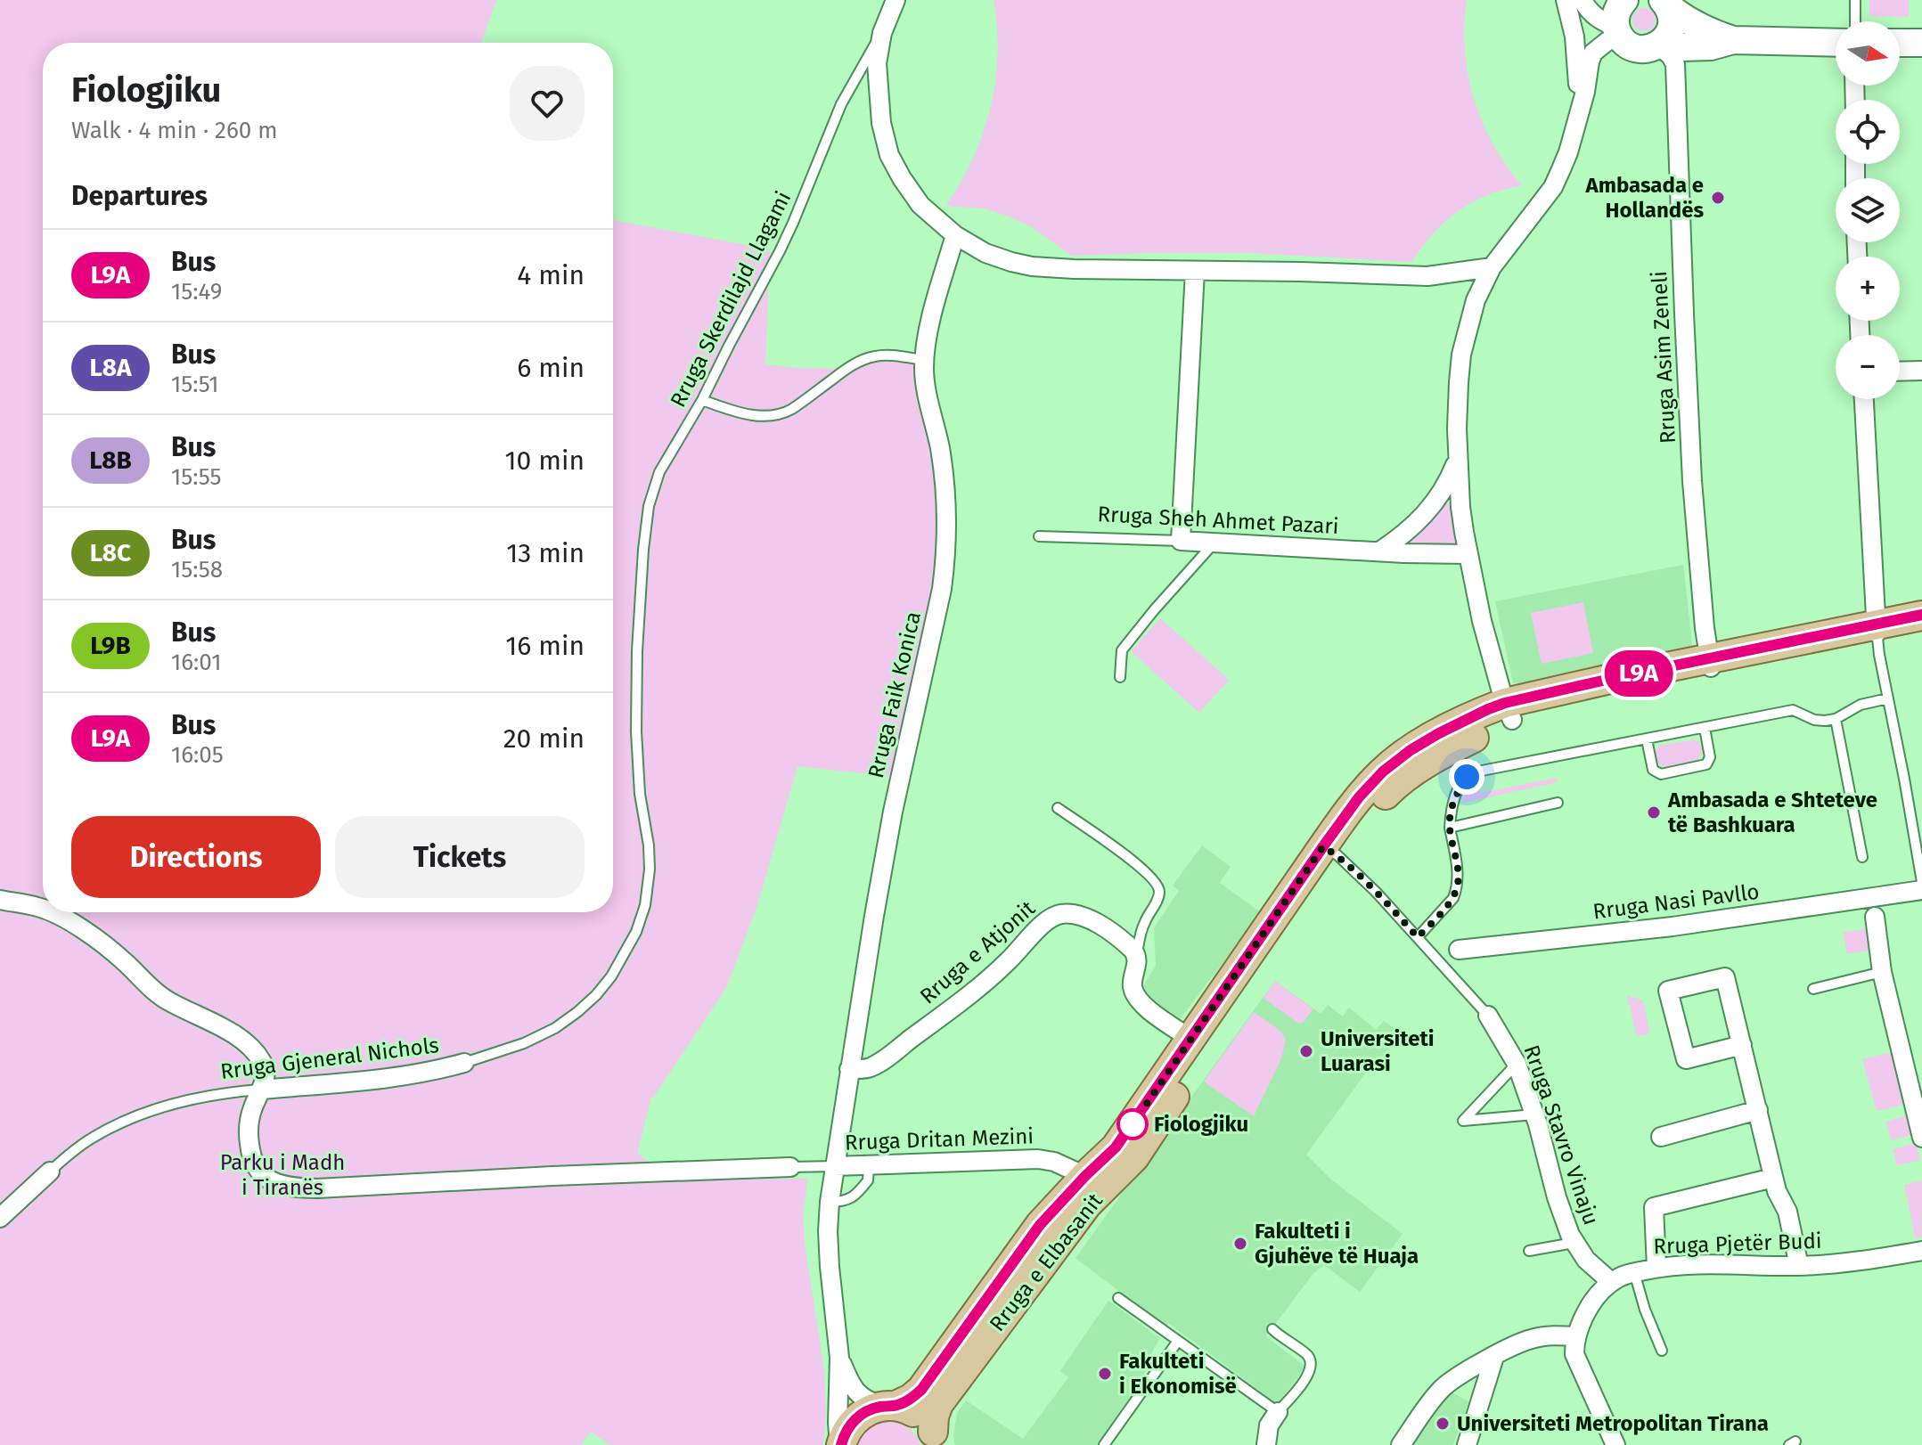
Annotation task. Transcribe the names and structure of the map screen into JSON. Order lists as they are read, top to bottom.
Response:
{
  "streets": {
    "main road": ["Rruga e Elbasanit"],
    "street": [
      "Rruga Asim Zeneli",
      "Rruga Sheh Ahmet Pazari",
      "Rruga Faik Konica",
      "Rruga Nasi Pavllo",
      "Rruga e Atjonit",
      "Rruga Gjeneral Nichols",
      "Rruga Stavro Vinaju",
      "Rruga Dritan Mezini",
      "Rruga Pjetër Budi"
    ],
    "lane": ["Rruga Skerdilajd Llagami"]
  },
  "crossings": [
    ["Rruga Skerdilajd Llagami", "Rruga Gjeneral Nichols"],
    ["Rruga Asim Zeneli", "Rruga e Elbasanit"],
    ["Rruga Faik Konica", "Rruga e Atjonit"],
    ["Rruga Faik Konica", "Rruga Dritan Mezini"],
    ["Rruga Nasi Pavllo", "Rruga Stavro Vinaju"],
    ["Rruga Stavro Vinaju", "Rruga Pjetër Budi"],
    ["Rruga Stavro Vinaju", "Rruga e Elbasanit"],
    ["Rruga Dritan Mezini", "Rruga e Elbasanit"]
  ],
  "parks": ["Parku i Madh i Tiranës"],
  "places": [
    "Ambasada e Hollandës",
    "Ambasada e Shteteve të Bashkuara",
    "Universiteti Luarasi",
    "Fiologjiku",
    "Fakulteti i Gjuhëve të Huaja",
    "Fakulteti i Ekonomisë",
    "Universiteti Metropolitan Tirana"
  ],
  "lines": ["bus line L9A"],
  "north": "right",
  "page": {
    "on_map": "L9A",
    "map_buttons": ["+", "−"],
    "heading": [
      ["Fiologjiku", "Walk · 4 min · 260 m"],
      "Departures"
    ],
    "list": [
      {
        "mark": "L9A",
        "name": "Bus",
        "note": "15:49",
        "value": "4 min"
      },
      {
        "mark": "L8A",
        "name": "Bus",
        "note": "15:51",
        "value": "6 min"
      },
      {
        "mark": "L8B",
        "name": "Bus",
        "note": "15:55",
        "value": "10 min"
      },
      {
        "mark": "L8C",
        "name": "Bus",
        "note": "15:58",
        "value": "13 min"
      },
      {
        "mark": "L9B",
        "name": "Bus",
        "note": "16:01",
        "value": "16 min"
      },
      {
        "mark": "L9A",
        "name": "Bus",
        "note": "16:05",
        "value": "20 min"
      }
    ],
    "buttons": ["Directions", "Tickets"]
  }
}
